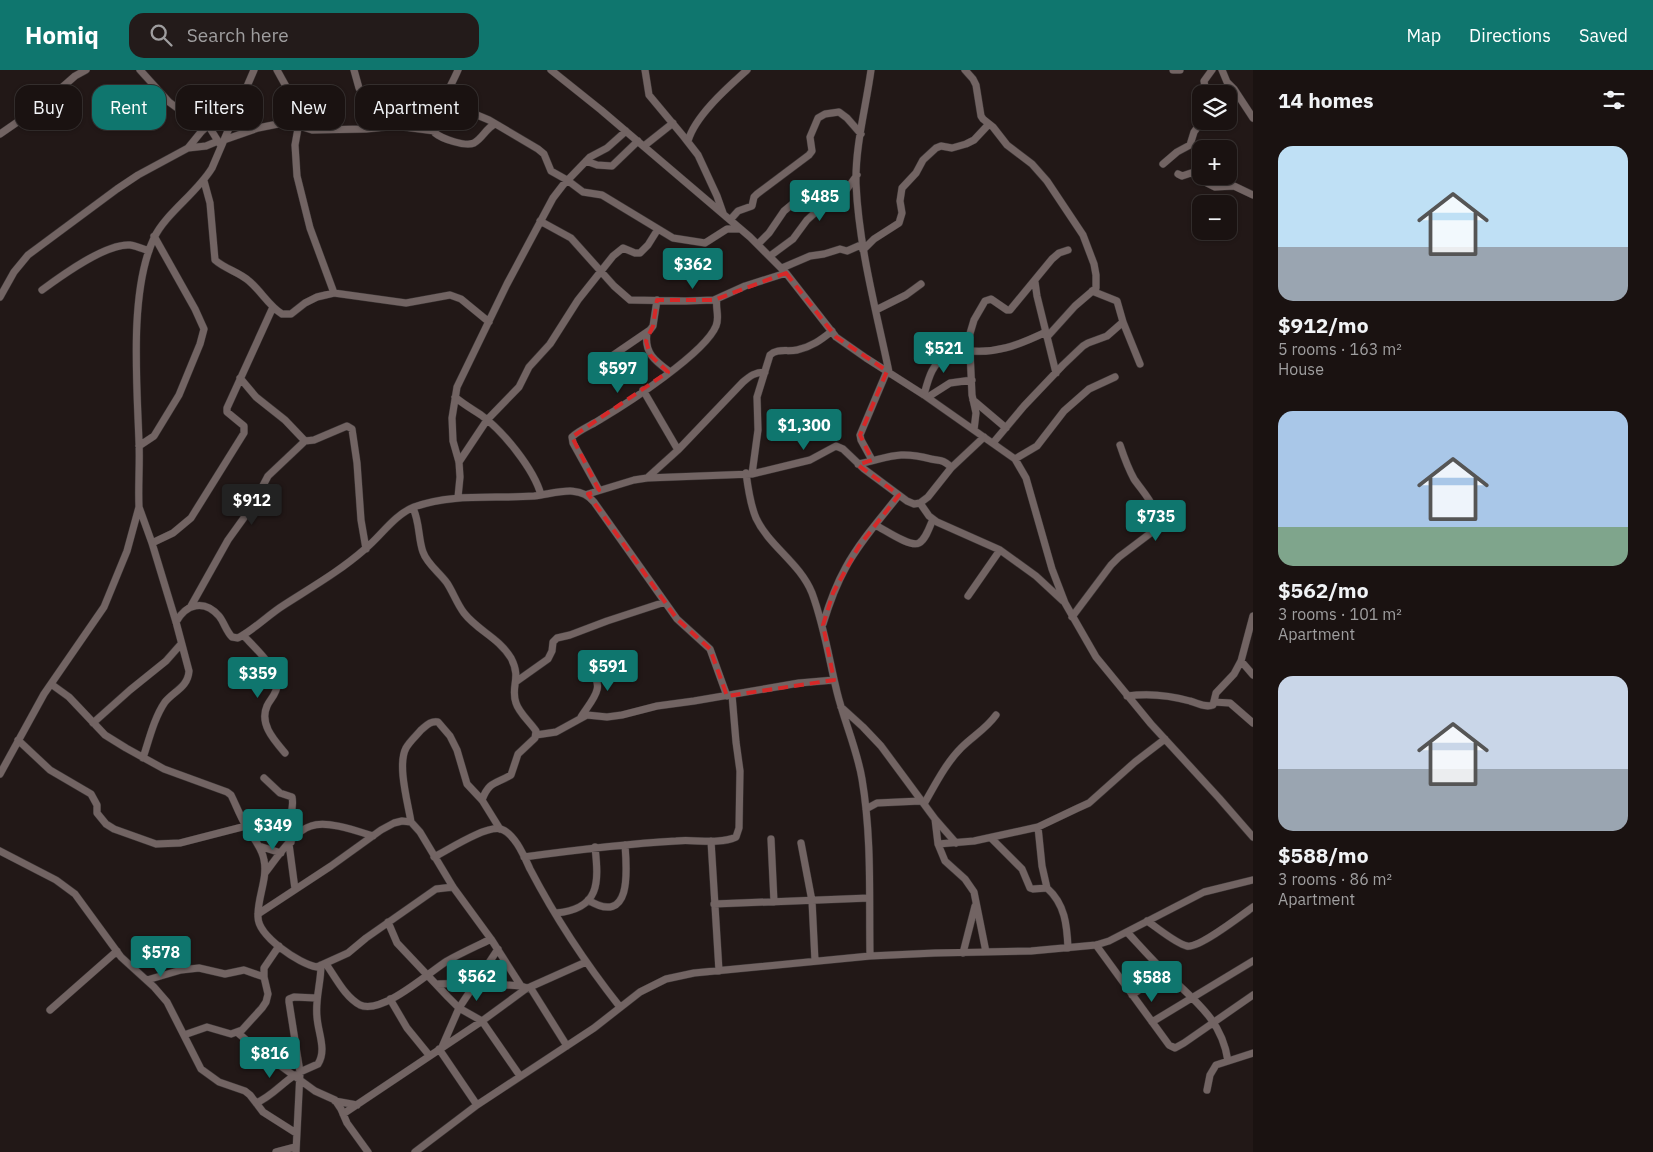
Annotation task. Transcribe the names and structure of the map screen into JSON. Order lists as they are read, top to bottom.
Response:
{
  "page": {
    "header": "Homiq",
    "search": "Search here",
    "nav": ["Map", "Directions", "Saved"],
    "heading": "14 homes",
    "map_buttons": ["+", "−"],
    "chip": [
      "Buy",
      "Rent",
      "Filters",
      "New",
      "Apartment"
    ],
    "list": [
      {
        "name": "$912/mo",
        "note": "5 rooms · 163 m² · House"
      },
      {
        "name": "$562/mo",
        "note": "3 rooms · 101 m² · Apartment"
      },
      {
        "name": "$588/mo",
        "note": "3 rooms · 86 m² · Apartment"
      }
    ],
    "price": [
      "$485",
      "$362",
      "$521",
      "$597",
      "$1,300",
      "$912",
      "$735",
      "$591",
      "$359",
      "$349",
      "$578",
      "$562",
      "$588",
      "$816"
    ]
  }
}
